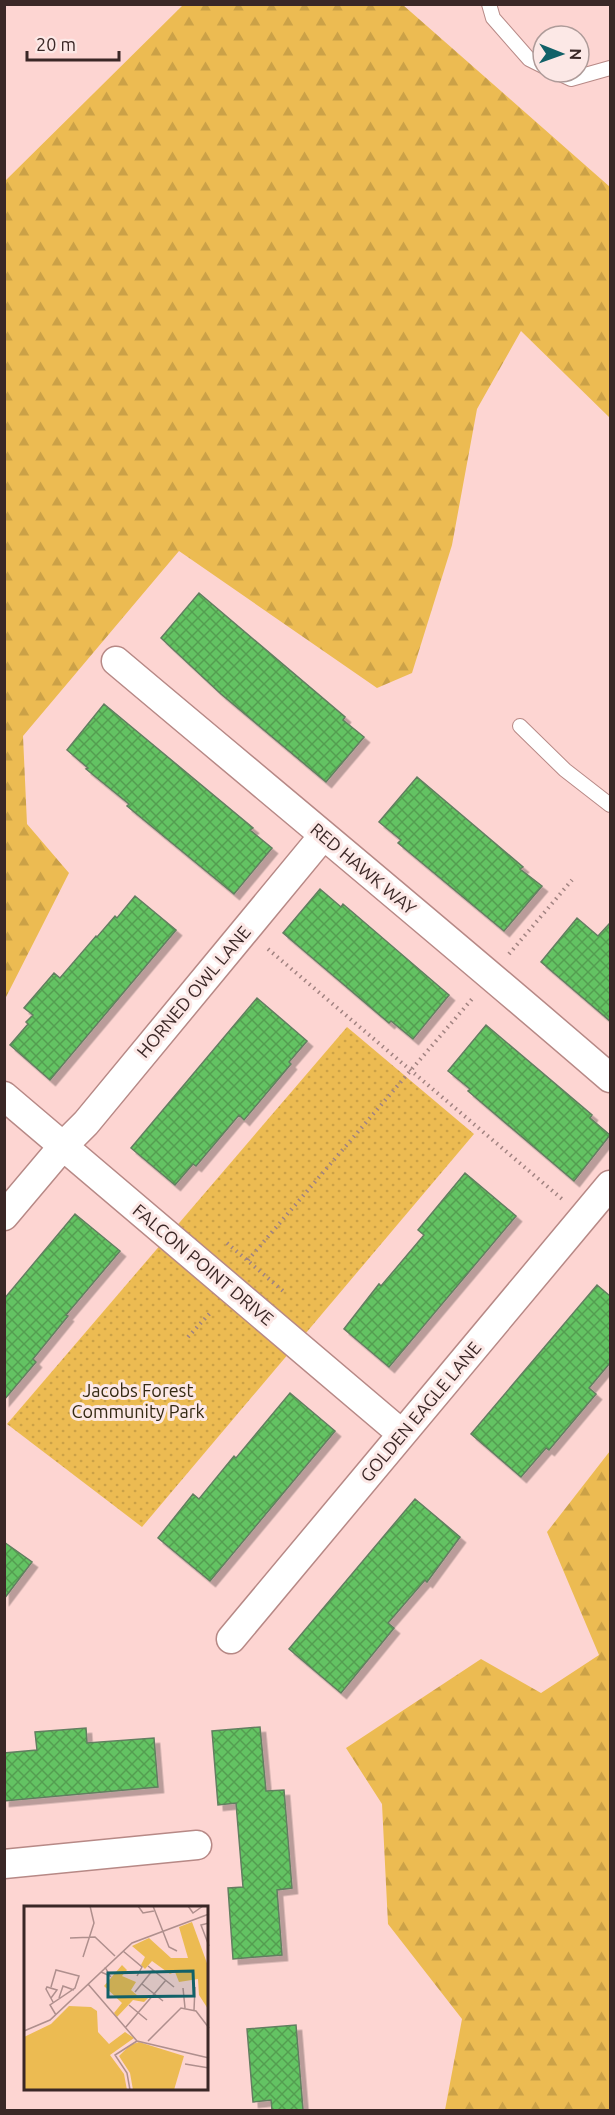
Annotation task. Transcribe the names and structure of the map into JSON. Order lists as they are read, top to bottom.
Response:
{
  "streets": {
    "street": [
      "RED HAWK WAY",
      "HORNED OWL LANE",
      "FALCON POINT DRIVE",
      "GOLDEN EAGLE LANE"
    ]
  },
  "crossings": [
    ["RED HAWK WAY", "HORNED OWL LANE"],
    ["HORNED OWL LANE", "FALCON POINT DRIVE"],
    ["FALCON POINT DRIVE", "GOLDEN EAGLE LANE"]
  ],
  "parks": ["Jacobs Forest Community Park"],
  "scale_bar": "20 m",
  "north": "right"
}
